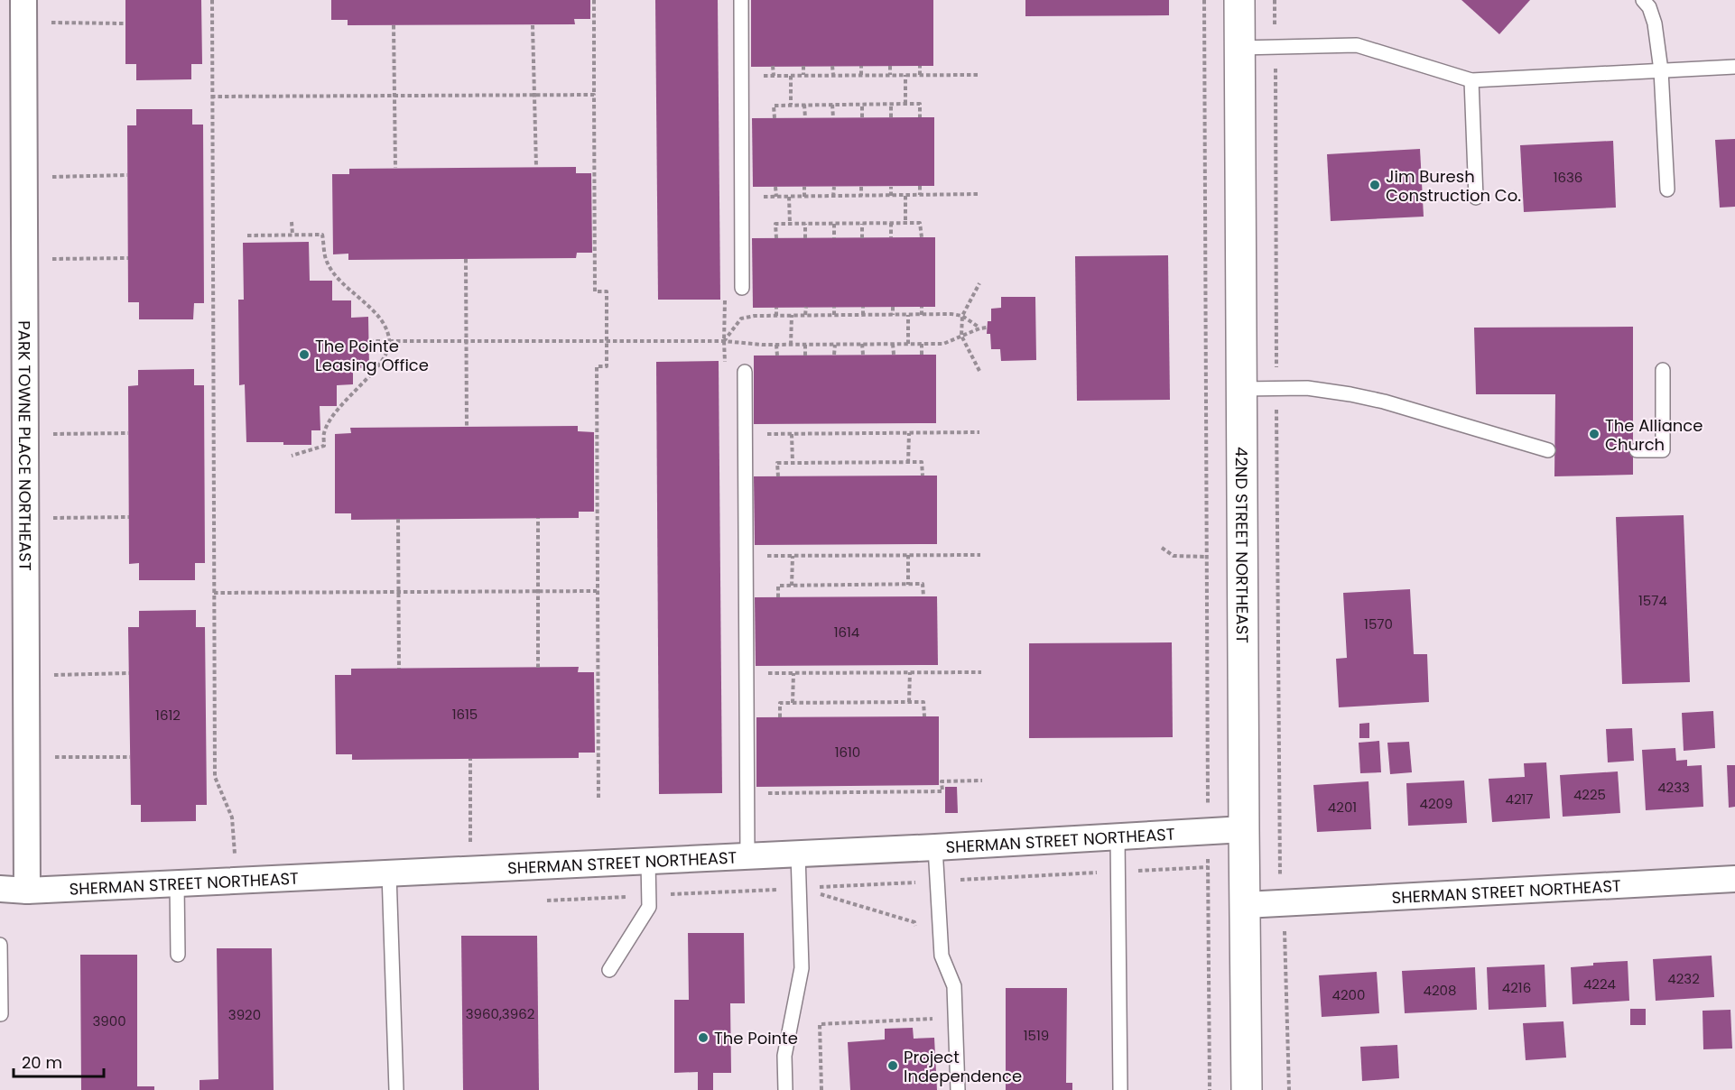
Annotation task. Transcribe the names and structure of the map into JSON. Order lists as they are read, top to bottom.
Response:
{
  "streets": {
    "street": ["PARK TOWNE PLACE NORTHEAST", "42ND STREET NORTHEAST", "SHERMAN STREET NORTHEAST"]
  },
  "crossings": [
    ["PARK TOWNE PLACE NORTHEAST", "SHERMAN STREET NORTHEAST"],
    ["42ND STREET NORTHEAST", "SHERMAN STREET NORTHEAST"]
  ],
  "places": [
    "Jim Buresh Construction Co.",
    "The Pointe Leasing Office",
    "The Alliance Church",
    "The Pointe",
    "Project Independence"
  ],
  "house_numbers": [
    "1636",
    "1574",
    "1570",
    "1614",
    "1615",
    "1612",
    "1610",
    "4233",
    "4225",
    "4217",
    "4209",
    "4201",
    "4232",
    "4224",
    "4216",
    "4208",
    "4200",
    "3960,3962",
    "3920",
    "3900",
    "1519"
  ],
  "scale_bar": "20 m"
}
